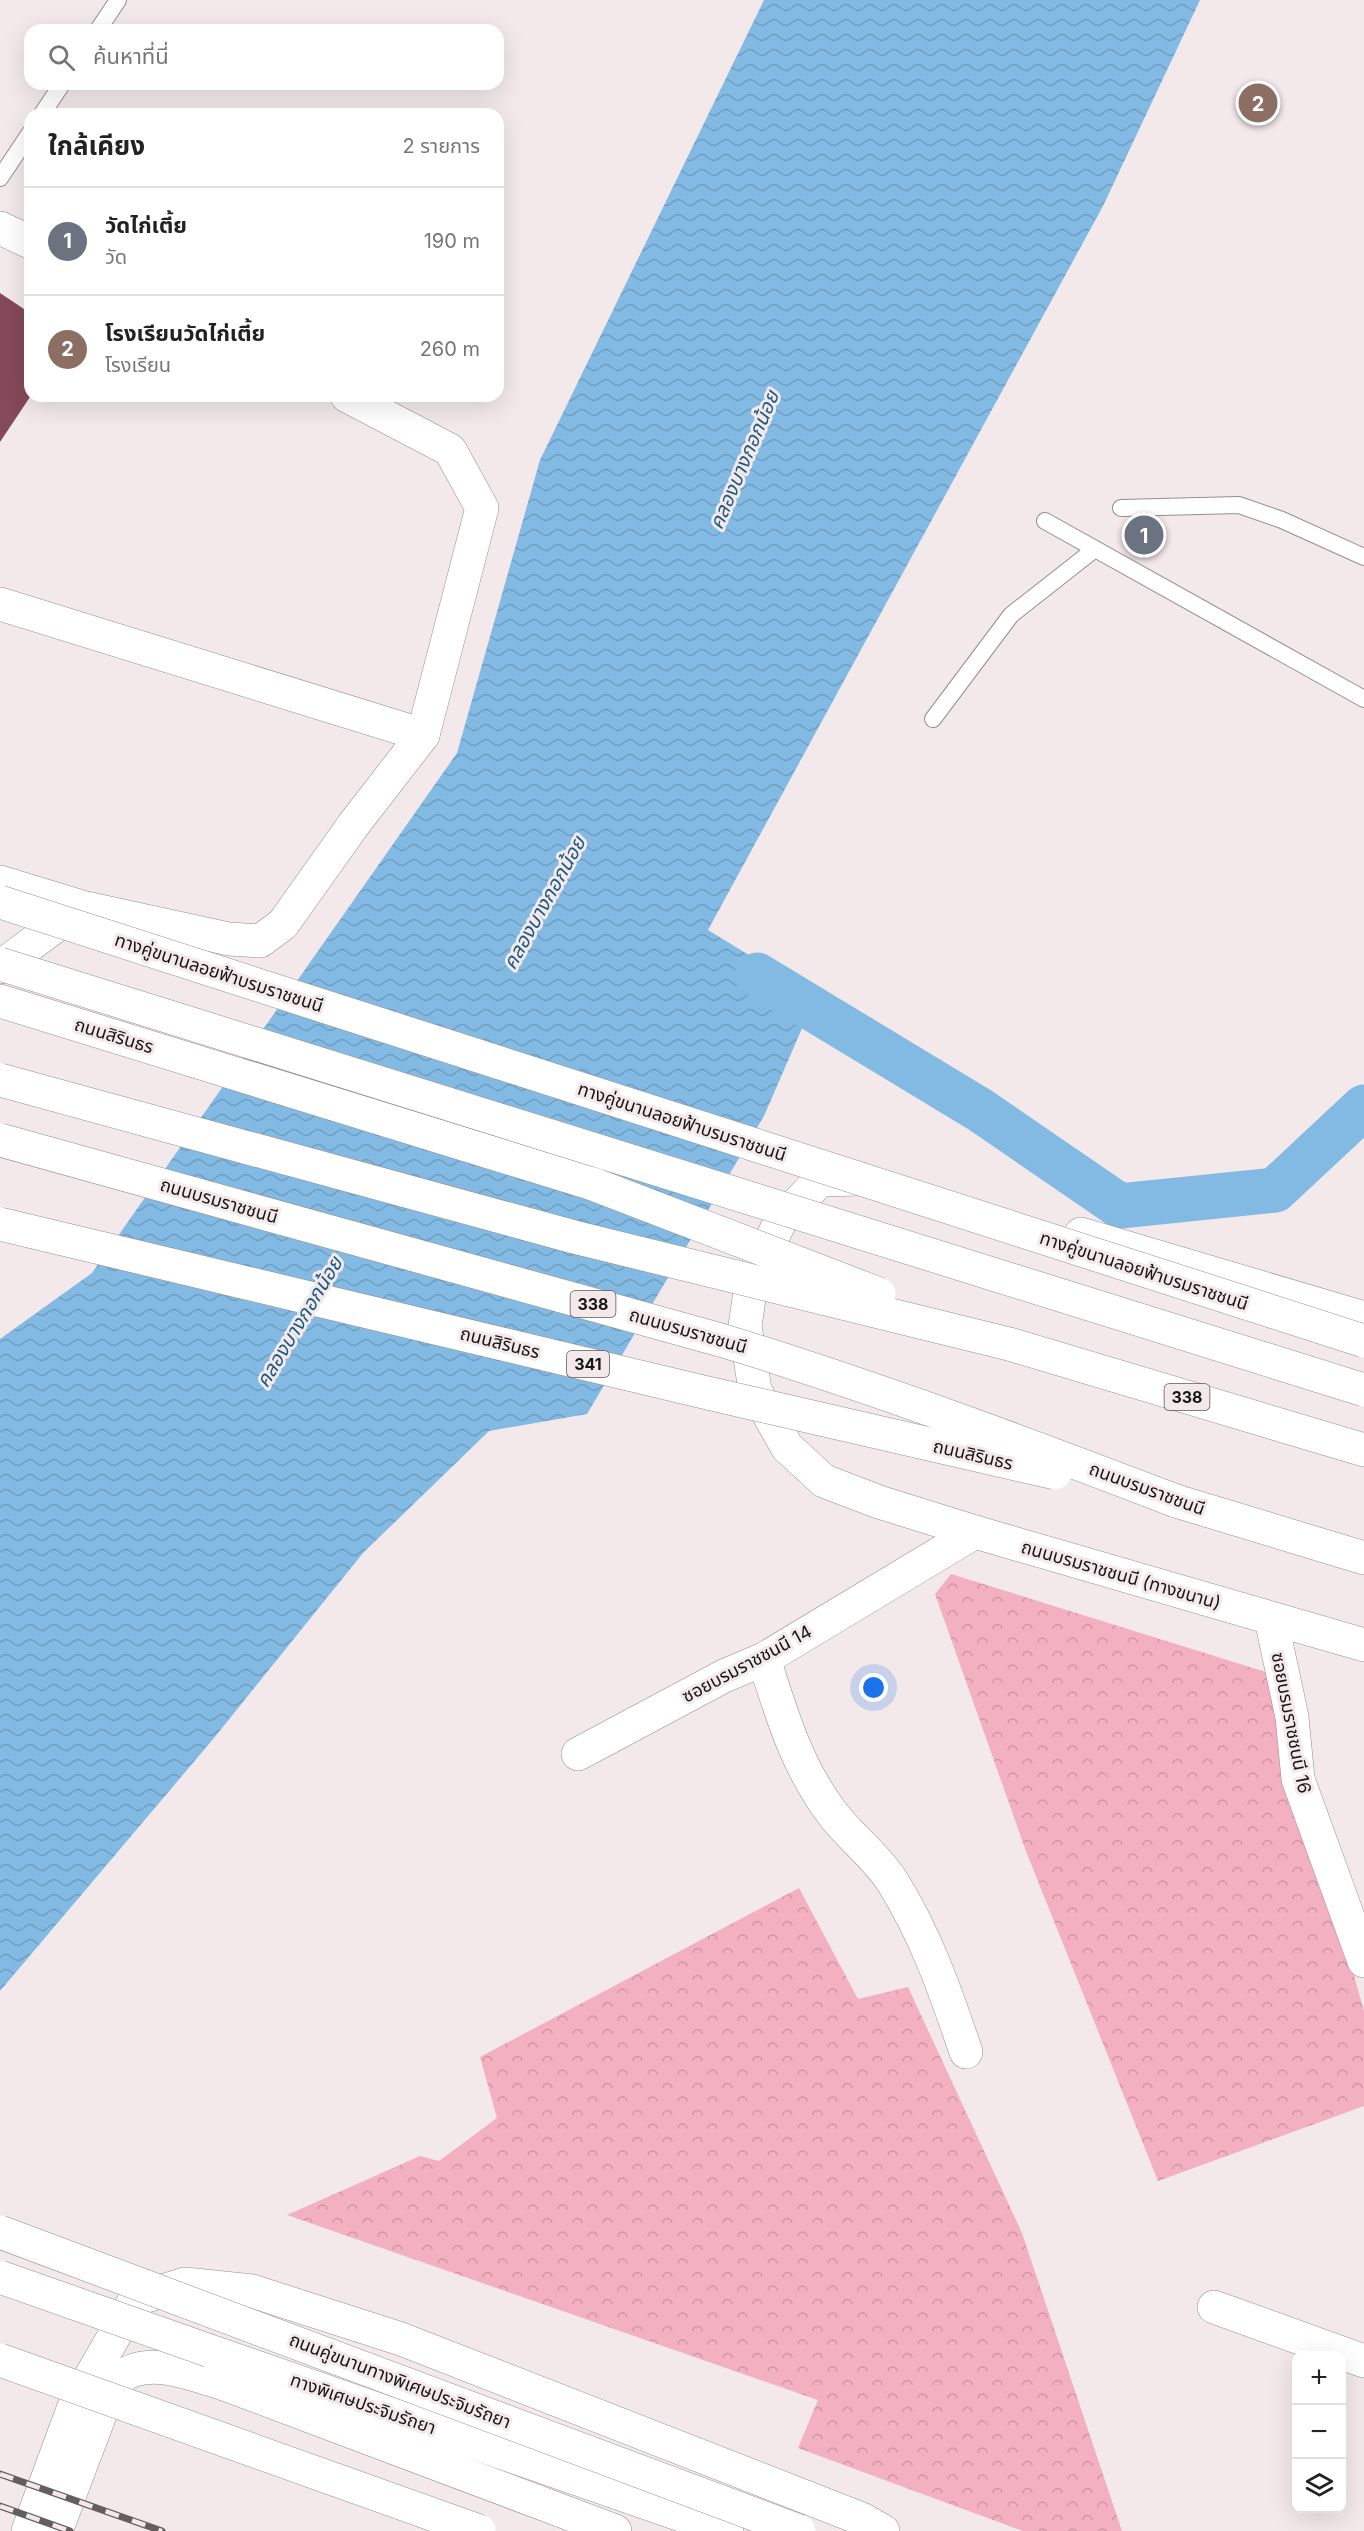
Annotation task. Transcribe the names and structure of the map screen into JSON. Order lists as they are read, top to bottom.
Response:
{
  "streets": {
    "main road": [
      "ทางคู่ขนานลอยฟ้าบรมราชชนนี",
      "ถนนสิรินธร",
      "ถนนบรมราชชนนี",
      "338",
      "341",
      "ถนนบรมราชชนนี (ทางขนาน)",
      "ซอยบรมราชชนนี 14",
      "ซอยบรมราชชนนี 16",
      "ถนนคู่ขนานทางพิเศษประจิมรัถยา",
      "ทางพิเศษประจิมรัถยา"
    ]
  },
  "crossings": [
    ["ถนนสิรินธร", "ถนนบรมราชชนนี"],
    ["ถนนสิรินธร", "338"],
    ["ถนนบรมราชชนนี (ทางขนาน)", "ซอยบรมราชชนนี 14"],
    ["ถนนบรมราชชนนี (ทางขนาน)", "ซอยบรมราชชนนี 16"]
  ],
  "water": ["คลองบางกอกน้อย"],
  "page": {
    "search": "ค้นหาที่นี่",
    "pins": ["2", "1"],
    "heading": ["ใกล้เคียง", "2 รายการ"],
    "list": [
      {
        "mark": "1",
        "name": "วัดไก่เตี้ย",
        "note": "วัด",
        "value": "190 m"
      },
      {
        "mark": "2",
        "name": "โรงเรียนวัดไก่เตี้ย",
        "note": "โรงเรียน",
        "value": "260 m"
      }
    ],
    "map_buttons": ["+", "−"]
  }
}
